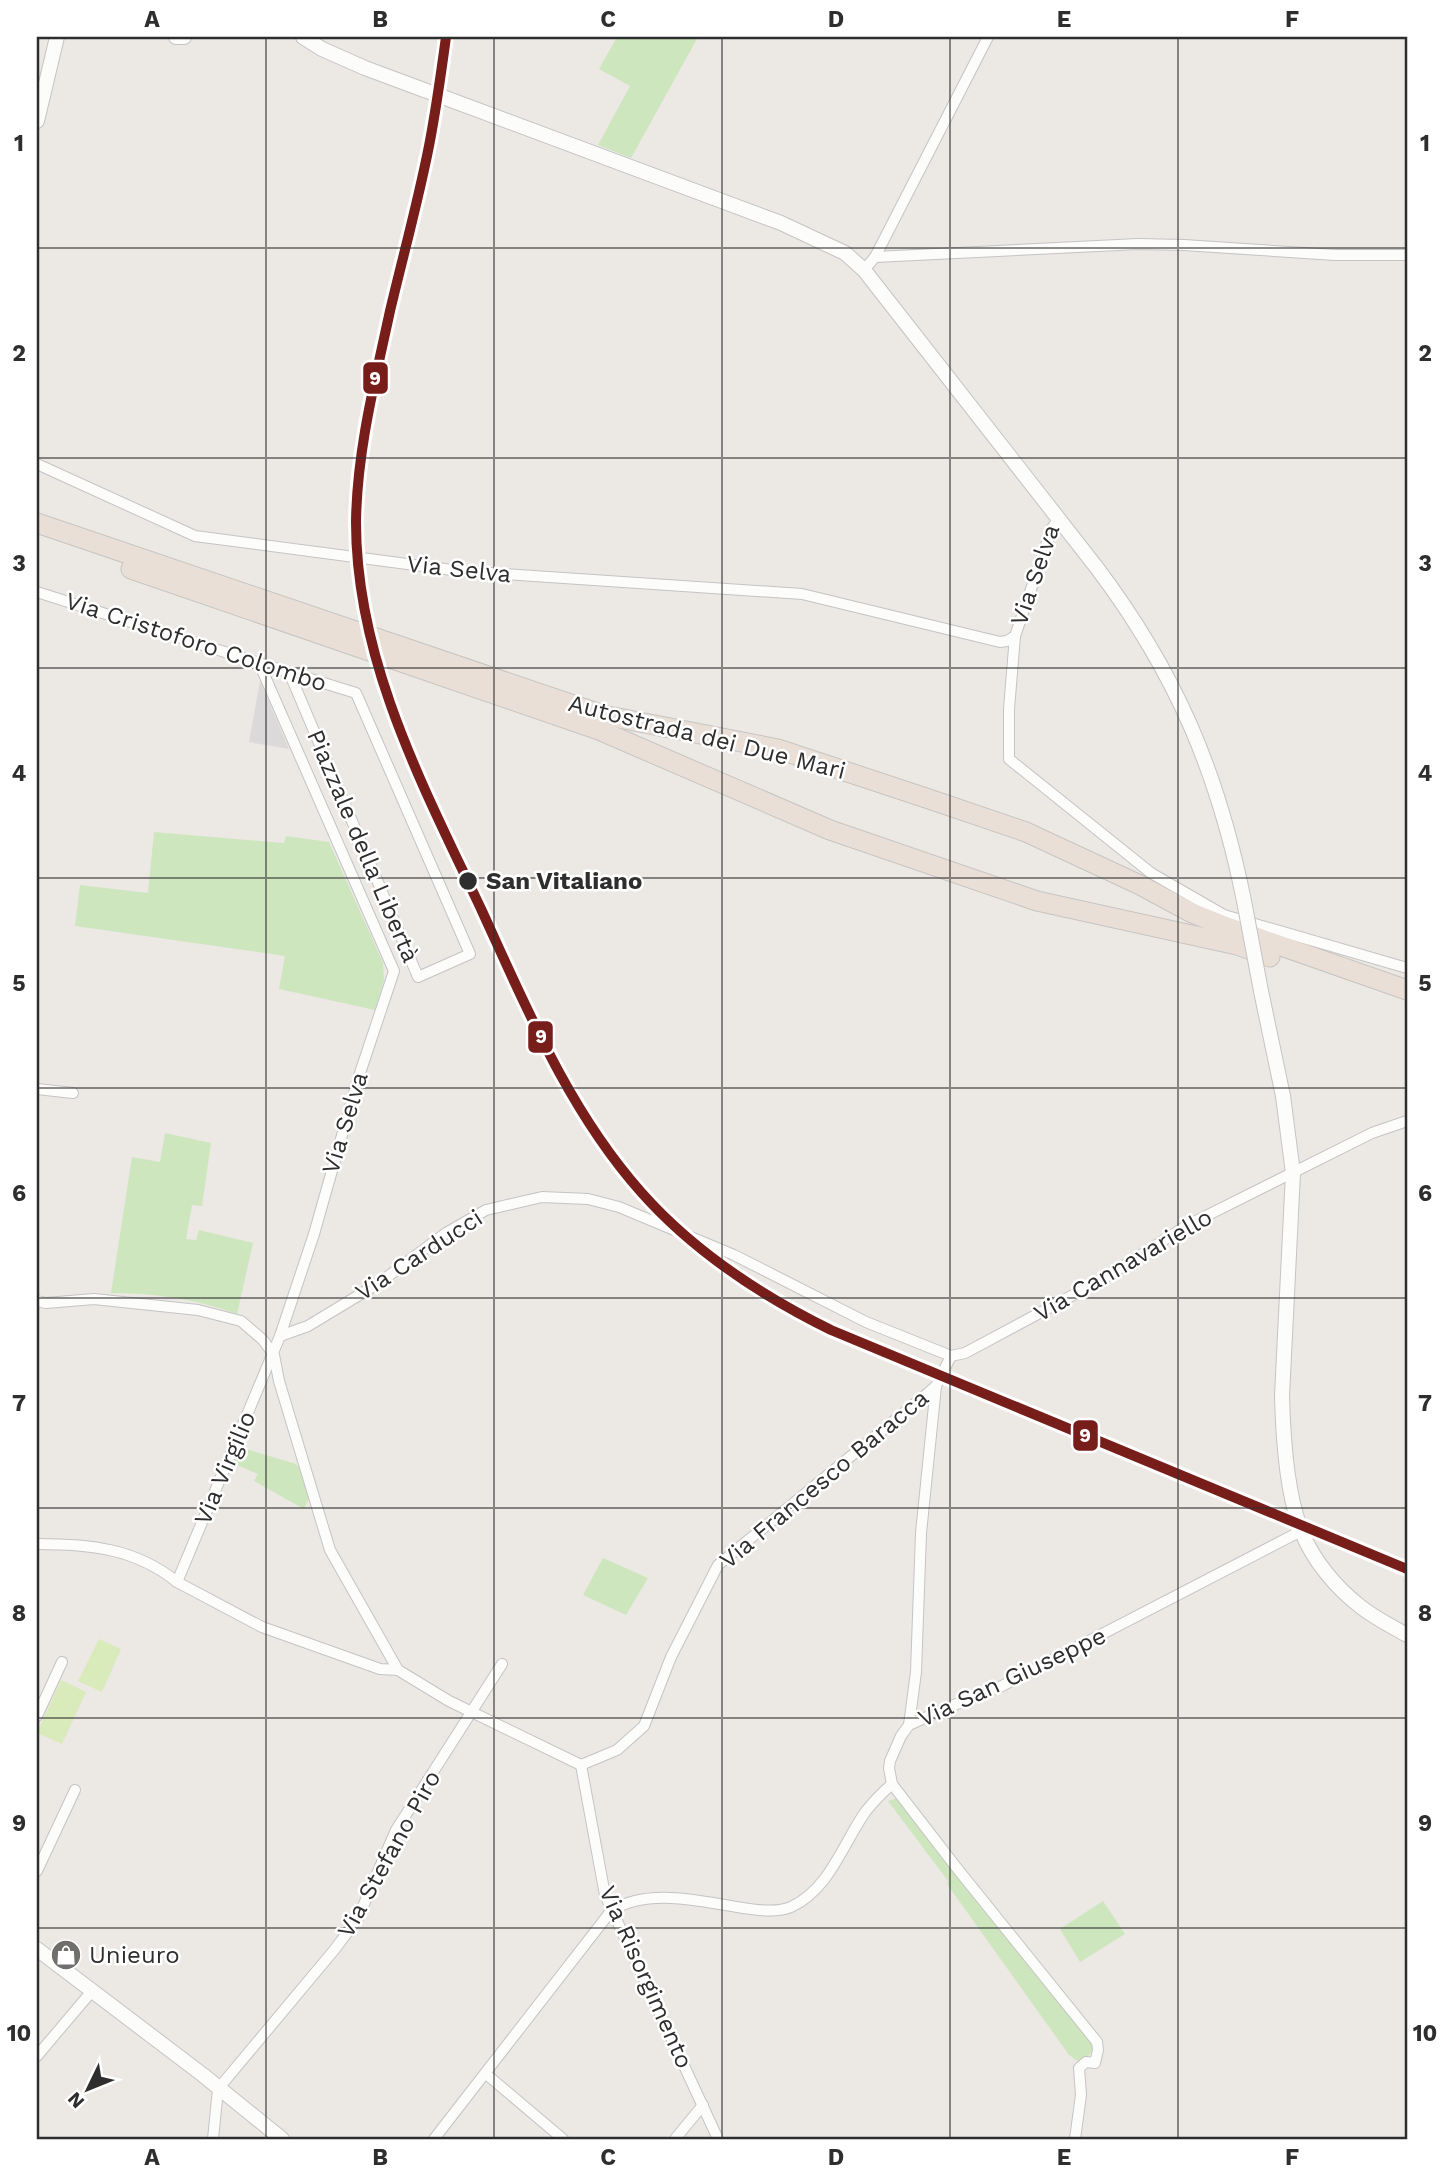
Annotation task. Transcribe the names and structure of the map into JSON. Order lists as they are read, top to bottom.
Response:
{
  "streets": {
    "highway": ["Autostrada dei Due Mari"],
    "street": [
      "Via Selva",
      "Via Cristoforo Colombo",
      "Piazzale della Libertà",
      "Via Carducci",
      "Via Cannavariello",
      "Via Virgilio",
      "Via Francesco Baracca",
      "Via San Giuseppe",
      "Via Stefano Piro",
      "Via Risorgimento"
    ]
  },
  "crossings": [
    ["Via Selva", "Via Cristoforo Colombo"],
    ["Via Selva", "Via Carducci"],
    ["Via Selva", "Via Virgilio"],
    ["Via Cristoforo Colombo", "Piazzale della Libertà"],
    ["Via Carducci", "Via Cannavariello"],
    ["Via Carducci", "Via Francesco Baracca"],
    ["Via Cannavariello", "Via Francesco Baracca"],
    ["Via Francesco Baracca", "Via Risorgimento"]
  ],
  "places": {
    "other": ["San Vitaliano"],
    "shop": ["Unieuro"]
  },
  "lines": ["transit line 9"],
  "north": "bottom left",
  "grid": {
    "columns": [
      "A",
      "B",
      "C",
      "D",
      "E",
      "F"
    ],
    "rows": [
      "1",
      "2",
      "3",
      "4",
      "5",
      "6",
      "7",
      "8",
      "9",
      "10"
    ]
  }
}
